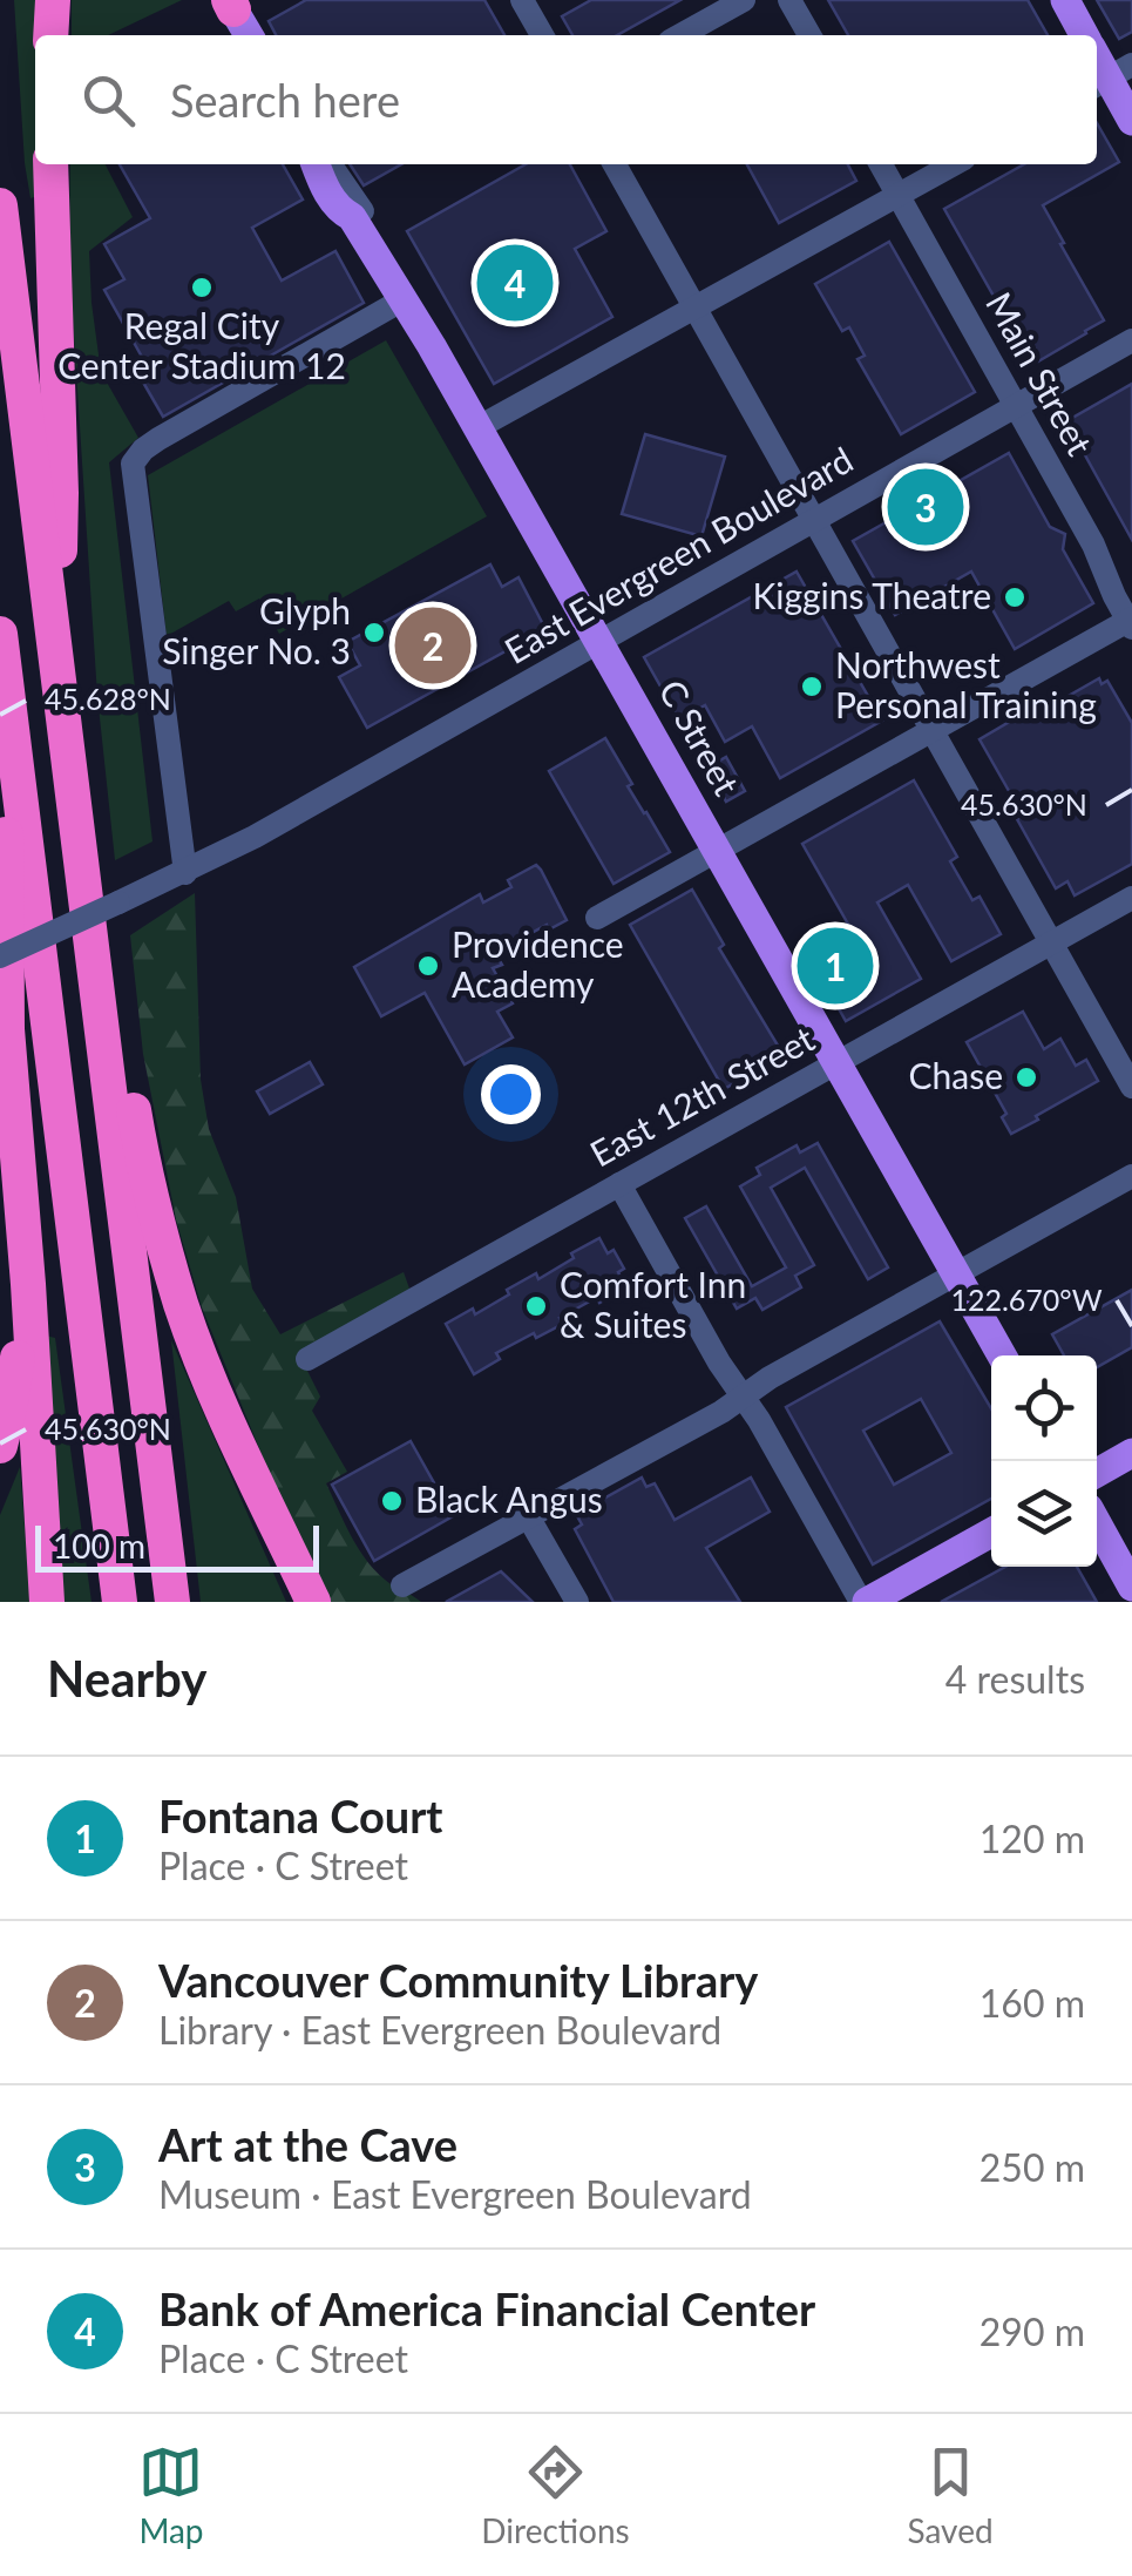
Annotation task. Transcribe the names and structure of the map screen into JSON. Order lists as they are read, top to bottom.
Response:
{
  "streets": {
    "main road": ["C Street"],
    "street": ["Main Street", "East Evergreen Boulevard", "East 12th Street"]
  },
  "crossings": [
    ["Main Street", "East Evergreen Boulevard"],
    ["East Evergreen Boulevard", "C Street"],
    ["C Street", "East 12th Street"]
  ],
  "places": [
    "Regal City Center Stadium 12",
    "Kiggins Theatre",
    "Glyph Singer No. 3",
    "Northwest Personal Training",
    "Providence Academy",
    "Chase",
    "Comfort Inn & Suites",
    "Black Angus"
  ],
  "scale_bar": "100 m",
  "page": {
    "search": "Search here",
    "pins": [
      "4",
      "3",
      "2",
      "1"
    ],
    "scale": "100 m",
    "heading": ["Nearby", "4 results"],
    "list": [
      {
        "mark": "1",
        "name": "Fontana Court",
        "note": "Place · C Street",
        "value": "120 m"
      },
      {
        "mark": "2",
        "name": "Vancouver Community Library",
        "note": "Library · East Evergreen Boulevard",
        "value": "160 m"
      },
      {
        "mark": "3",
        "name": "Art at the Cave",
        "note": "Museum · East Evergreen Boulevard",
        "value": "250 m"
      },
      {
        "mark": "4",
        "name": "Bank of America Financial Center",
        "note": "Place · C Street",
        "value": "290 m"
      }
    ],
    "nav": ["Map", "Directions", "Saved"]
  },
  "coordinates": ["45.628°N", "45.630°N", "122.670°W"]
}
